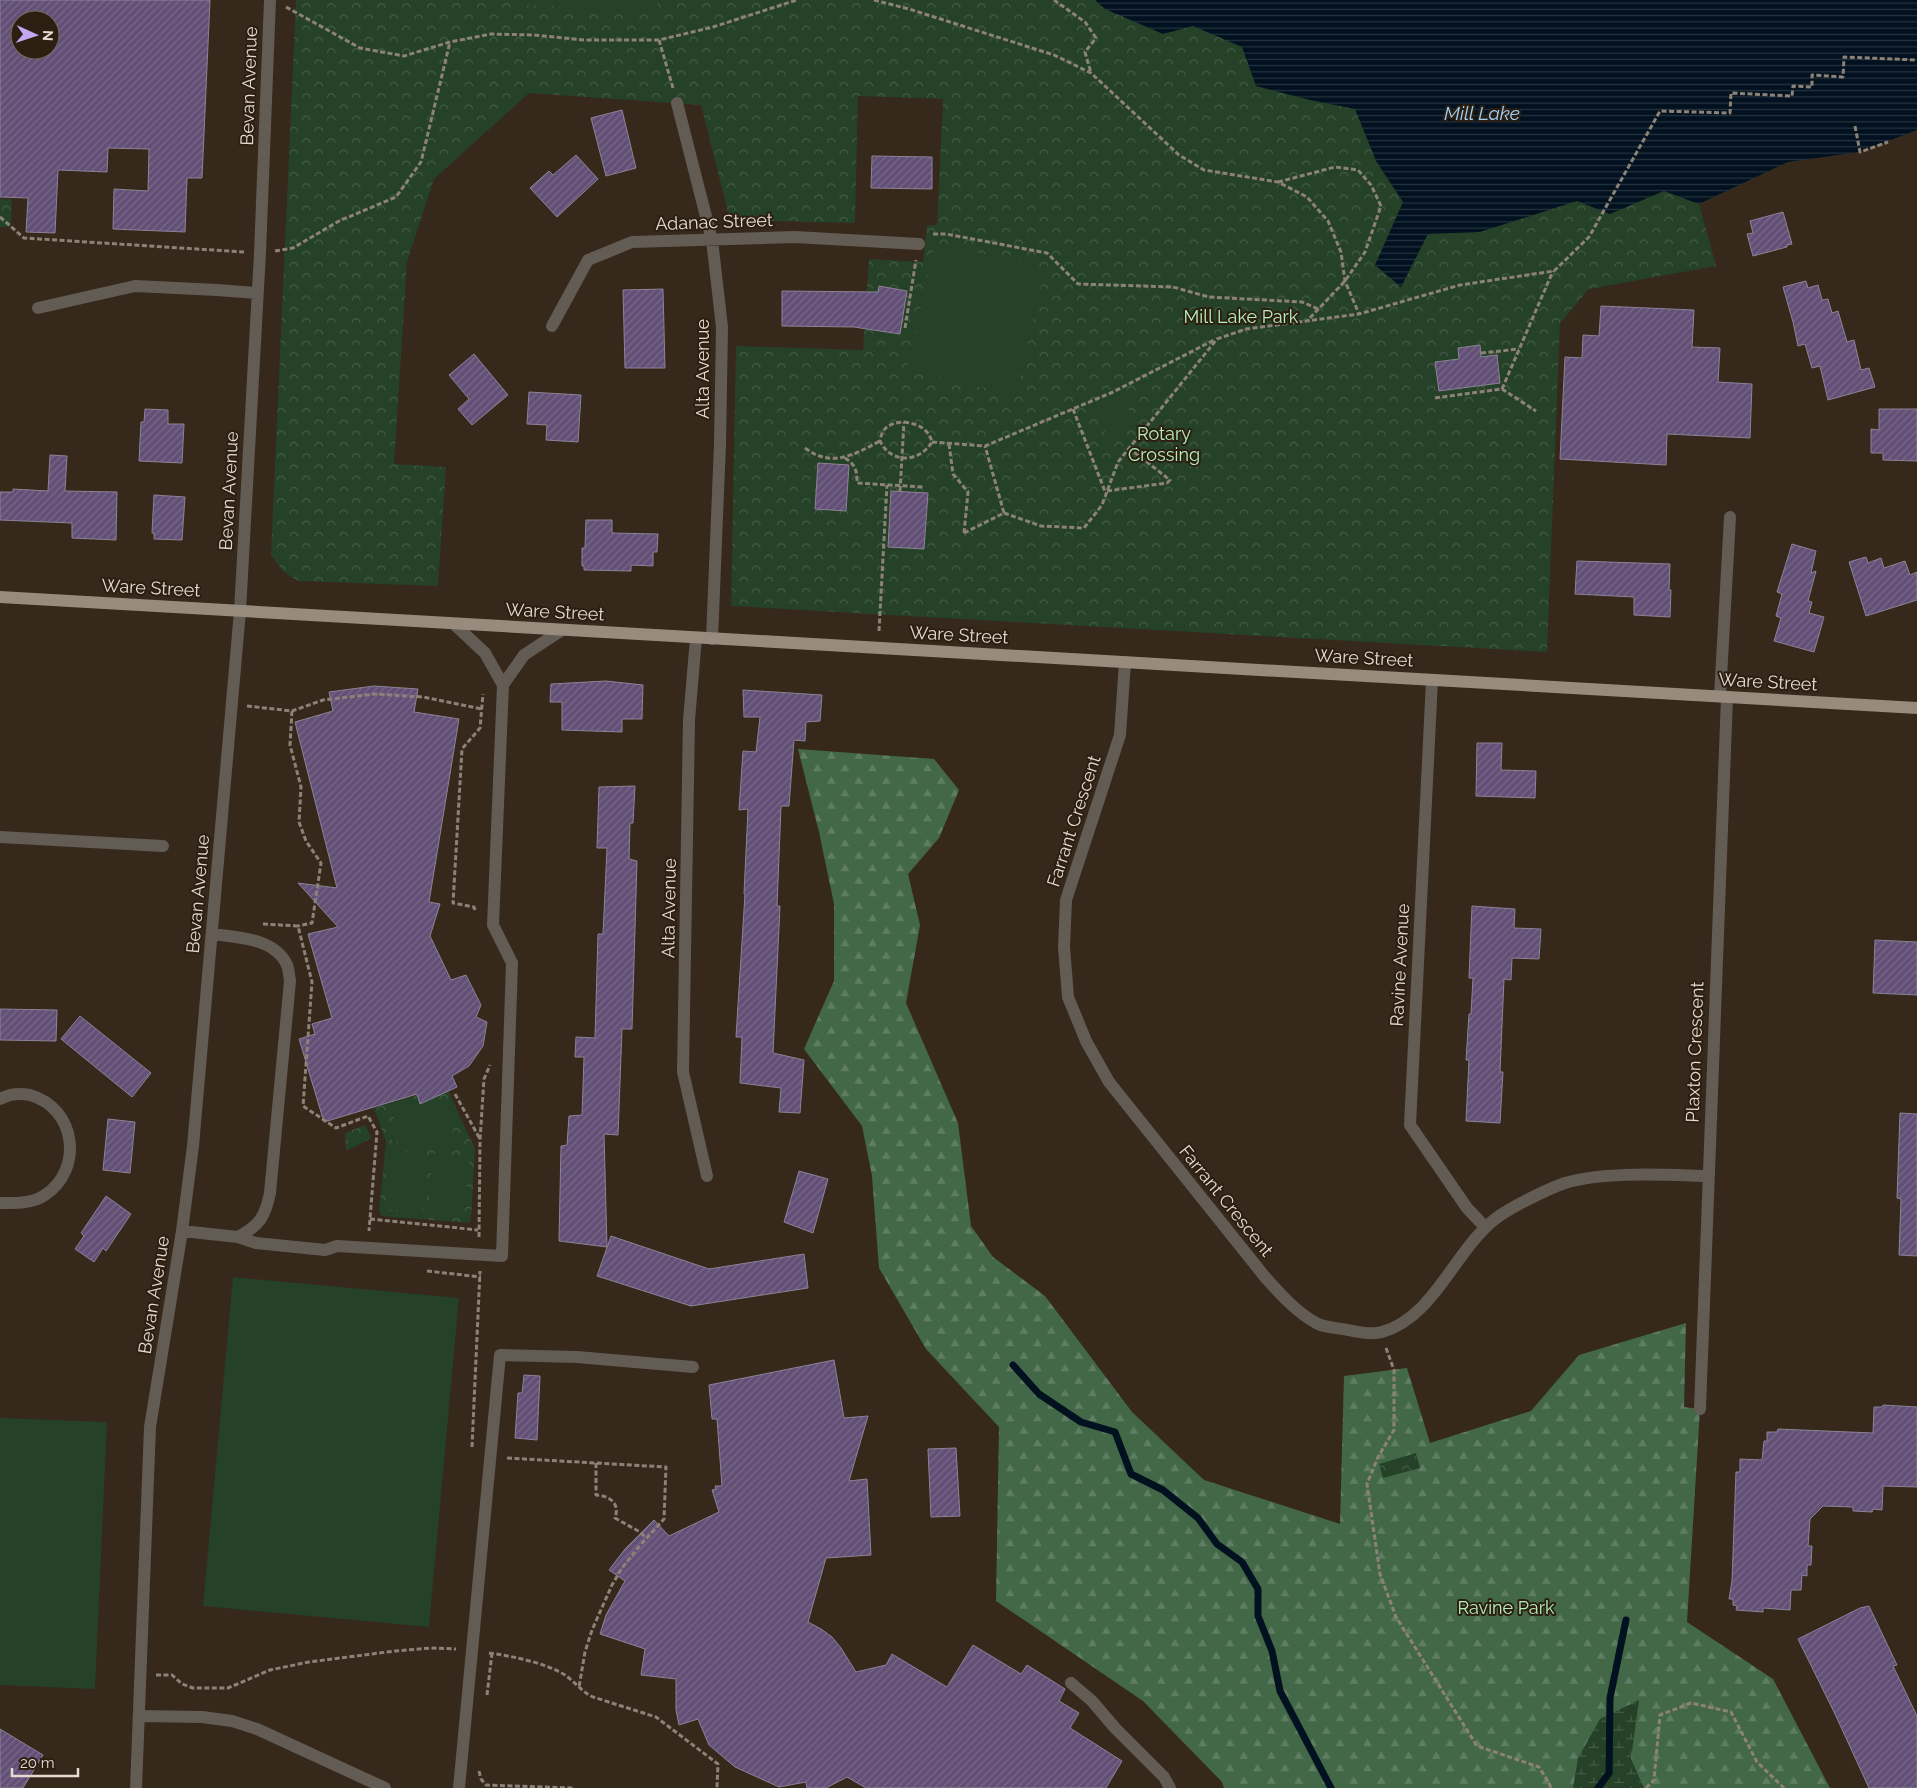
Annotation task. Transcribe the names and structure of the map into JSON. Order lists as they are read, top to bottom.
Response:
{
  "streets": {
    "main road": ["Ware Street"],
    "street": [
      "Bevan Avenue",
      "Adanac Street",
      "Alta Avenue",
      "Farrant Crescent",
      "Ravine Avenue",
      "Plaxton Crescent"
    ]
  },
  "crossings": [
    ["Bevan Avenue", "Ware Street"],
    ["Adanac Street", "Alta Avenue"],
    ["Alta Avenue", "Ware Street"],
    ["Ware Street", "Farrant Crescent"],
    ["Ware Street", "Ravine Avenue"],
    ["Ware Street", "Plaxton Crescent"],
    ["Farrant Crescent", "Ravine Avenue"],
    ["Farrant Crescent", "Plaxton Crescent"]
  ],
  "water": ["Mill Lake"],
  "parks": ["Mill Lake Park", "Rotary Crossing", "Ravine Park"],
  "scale_bar": "20 m",
  "north": "right"
}
